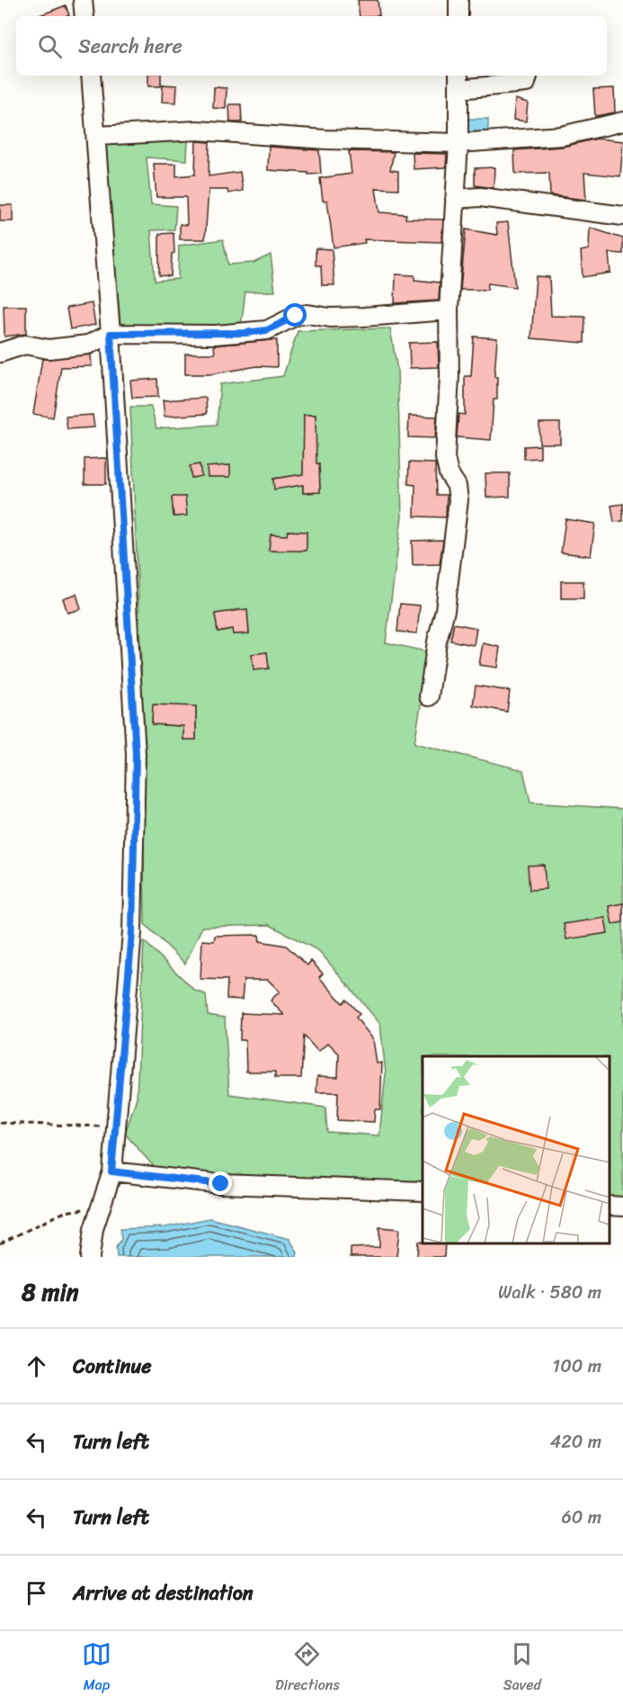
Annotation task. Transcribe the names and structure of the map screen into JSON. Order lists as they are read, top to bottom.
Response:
{
  "page": {
    "search": "Search here",
    "heading": ["8 min", "Walk · 580 m"],
    "list": [
      ["Continue", "100 m"],
      ["Turn left", "420 m"],
      ["Turn left", "60 m"],
      "Arrive at destination"
    ],
    "nav": ["Map", "Directions", "Saved"]
  }
}
